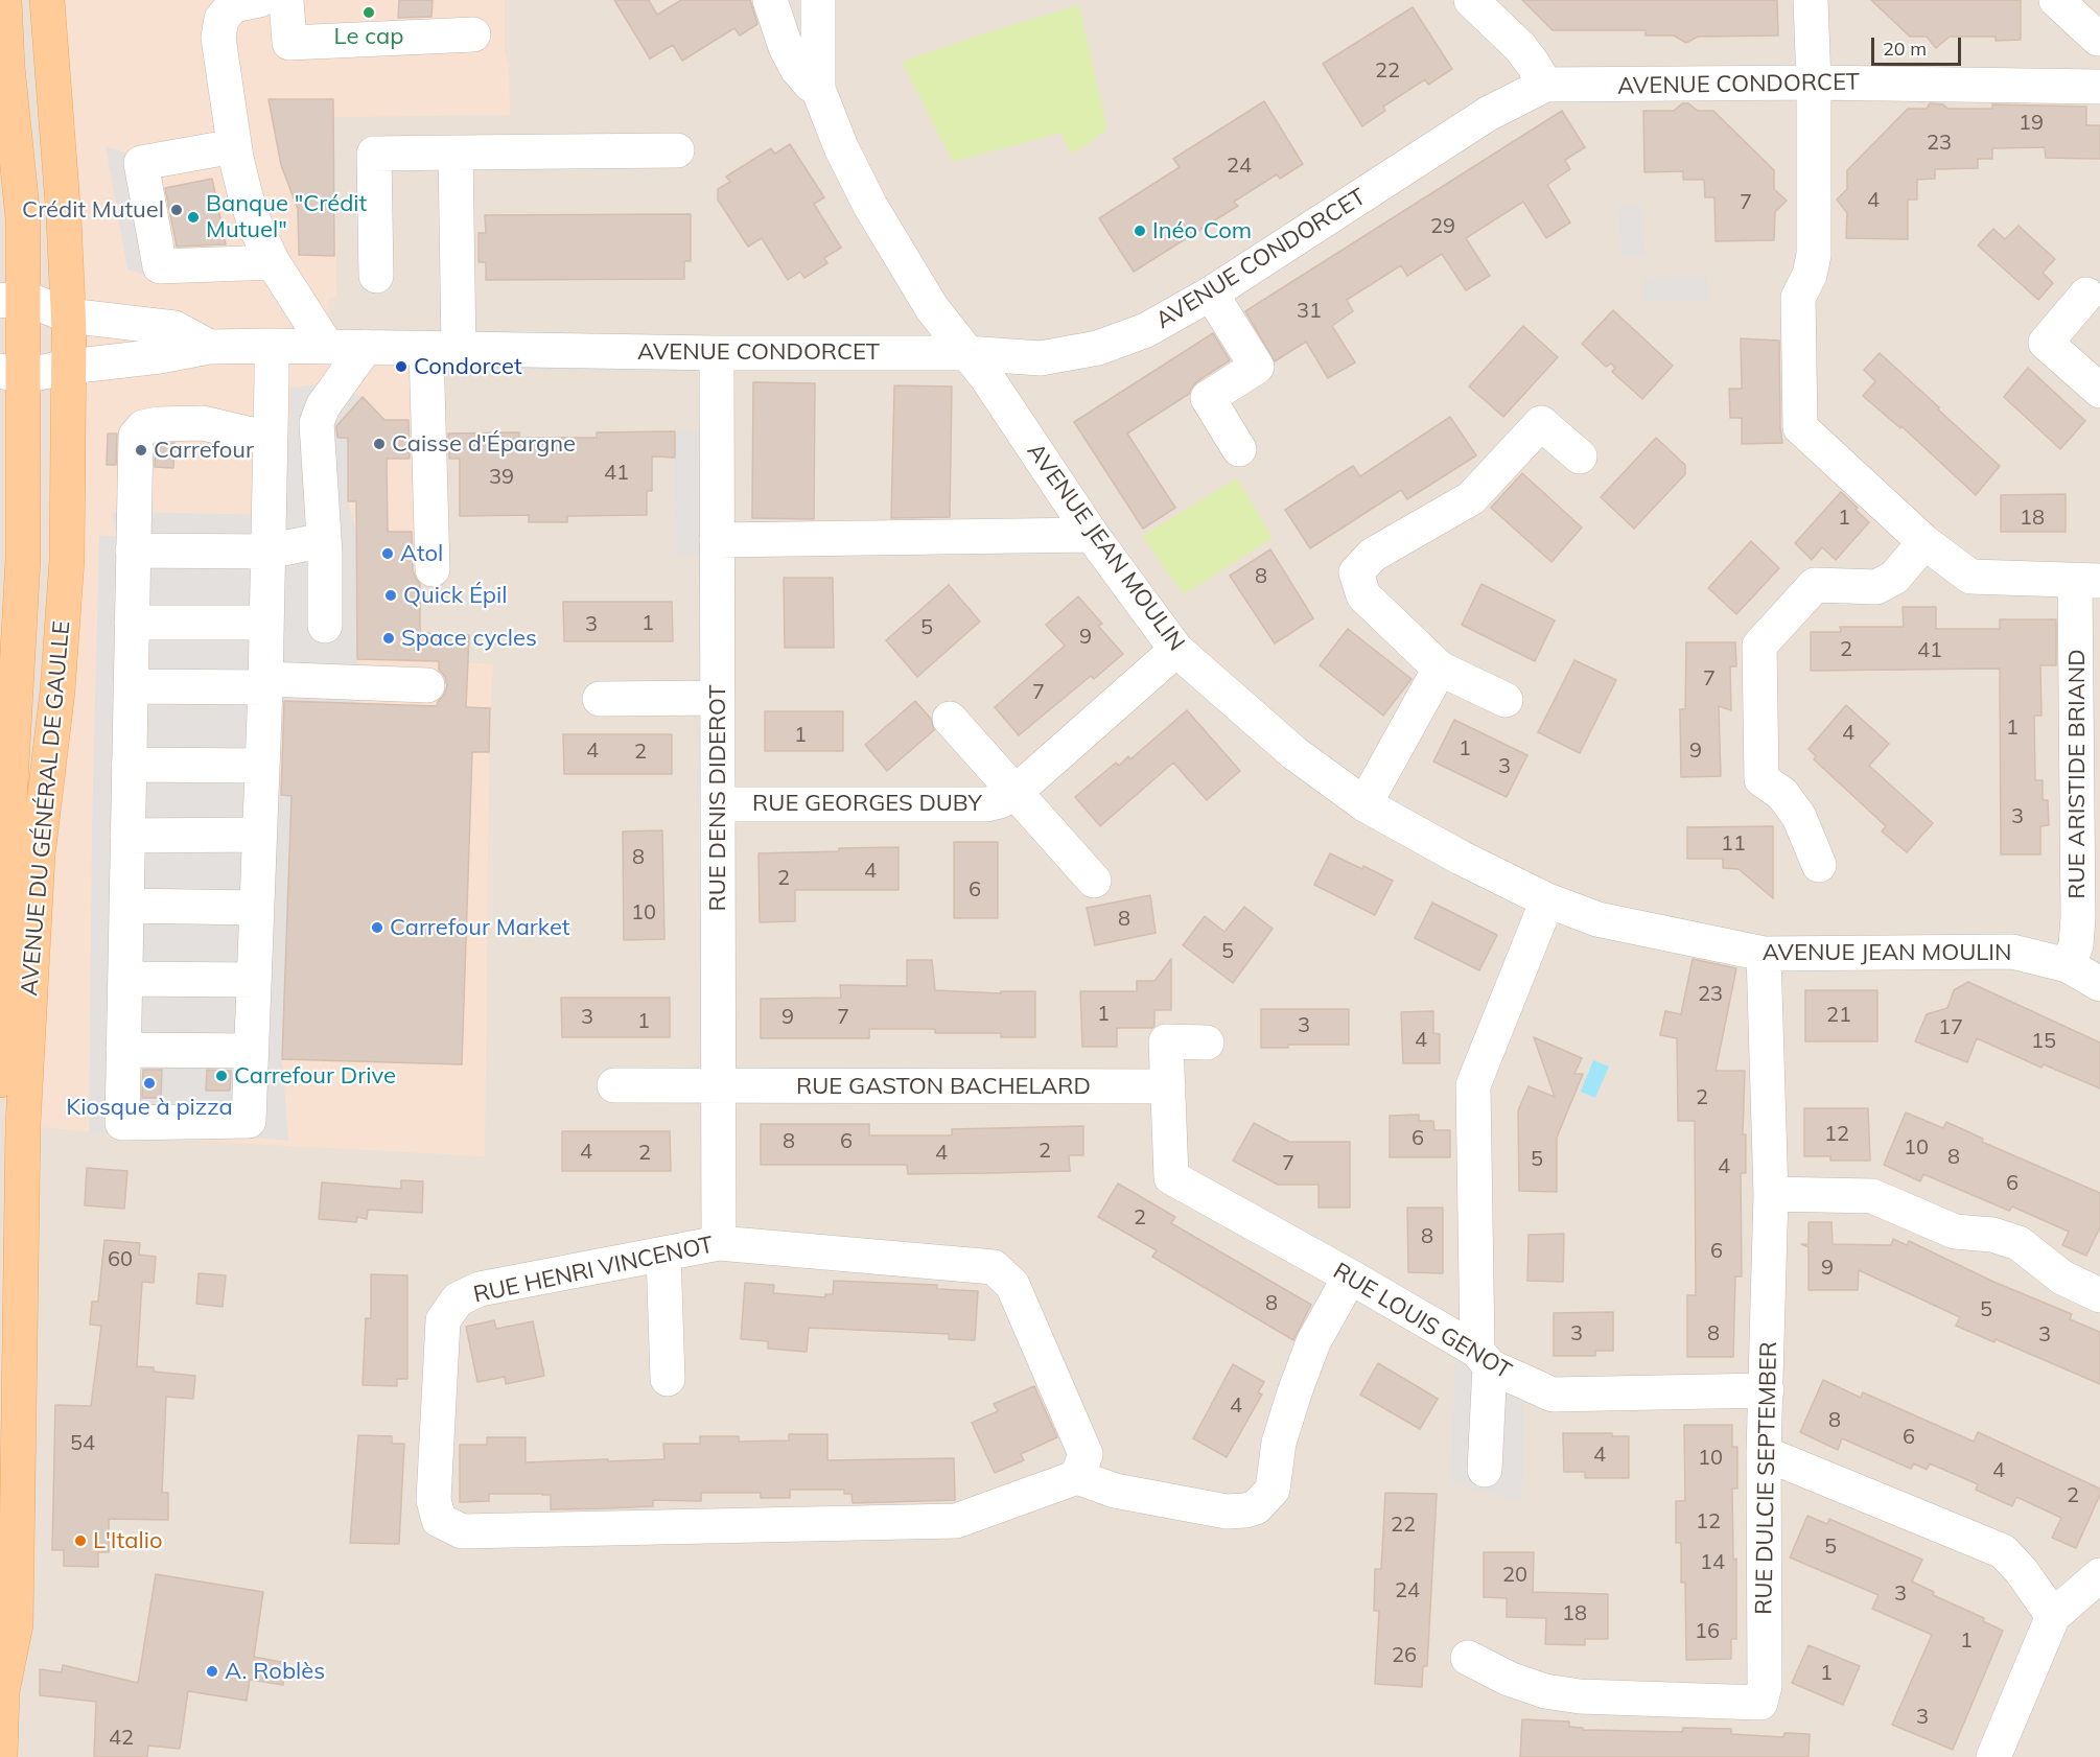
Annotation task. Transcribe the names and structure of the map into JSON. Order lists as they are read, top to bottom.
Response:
{
  "streets": {
    "main road": ["AVENUE DU GÉNÉRAL DE GAULLE"],
    "street": [
      "AVENUE CONDORCET",
      "AVENUE JEAN MOULIN",
      "RUE ARISTIDE BRIAND",
      "RUE DENIS DIDEROT",
      "RUE GEORGES DUBY",
      "RUE GASTON BACHELARD",
      "RUE HENRI VINCENOT",
      "RUE LOUIS GENOT",
      "RUE DULCIE SEPTEMBER"
    ]
  },
  "crossings": [
    ["AVENUE CONDORCET", "AVENUE JEAN MOULIN"],
    ["AVENUE CONDORCET", "RUE DENIS DIDEROT"],
    ["AVENUE CONDORCET", "AVENUE DU GÉNÉRAL DE GAULLE"],
    ["AVENUE JEAN MOULIN", "RUE ARISTIDE BRIAND"],
    ["AVENUE JEAN MOULIN", "RUE GEORGES DUBY"],
    ["AVENUE JEAN MOULIN", "RUE DULCIE SEPTEMBER"],
    ["RUE DENIS DIDEROT", "RUE GEORGES DUBY"],
    ["RUE DENIS DIDEROT", "RUE GASTON BACHELARD"],
    ["RUE DENIS DIDEROT", "RUE HENRI VINCENOT"],
    ["RUE GASTON BACHELARD", "RUE LOUIS GENOT"],
    ["RUE LOUIS GENOT", "RUE DULCIE SEPTEMBER"]
  ],
  "places": [
    "Le cap",
    "Crédit Mutuel",
    "Banque \"Crédit Mutuel\"",
    "Inéo Com",
    "Condorcet",
    "Caisse d'Épargne",
    "Carrefour",
    "Atol",
    "Quick Épil",
    "Space cycles",
    "Carrefour Market",
    "Carrefour Drive",
    "Kiosque à pizza",
    "L'Italio",
    "A. Roblès"
  ],
  "house_numbers": [
    "22",
    "19",
    "23",
    "24",
    "4",
    "7",
    "29",
    "31",
    "41",
    "39",
    "1",
    "18",
    "8",
    "1",
    "3",
    "5",
    "9",
    "2",
    "41",
    "7",
    "7",
    "1",
    "4",
    "1",
    "1",
    "4",
    "9",
    "2",
    "3",
    "3",
    "11",
    "8",
    "4",
    "2",
    "6",
    "10",
    "8",
    "5",
    "23",
    "1",
    "21",
    "3",
    "9",
    "7",
    "1",
    "3",
    "17",
    "4",
    "15",
    "2",
    "12",
    "6",
    "8",
    "6",
    "10",
    "2",
    "4",
    "2",
    "4",
    "8",
    "5",
    "7",
    "4",
    "6",
    "2",
    "8",
    "6",
    "60",
    "9",
    "8",
    "5",
    "3",
    "8",
    "3",
    "4",
    "8",
    "6",
    "54",
    "4",
    "10",
    "4",
    "2",
    "12",
    "22",
    "5",
    "14",
    "20",
    "24",
    "3",
    "18",
    "16",
    "1",
    "26",
    "1",
    "3",
    "42"
  ],
  "scale_bar": "20 m"
}
